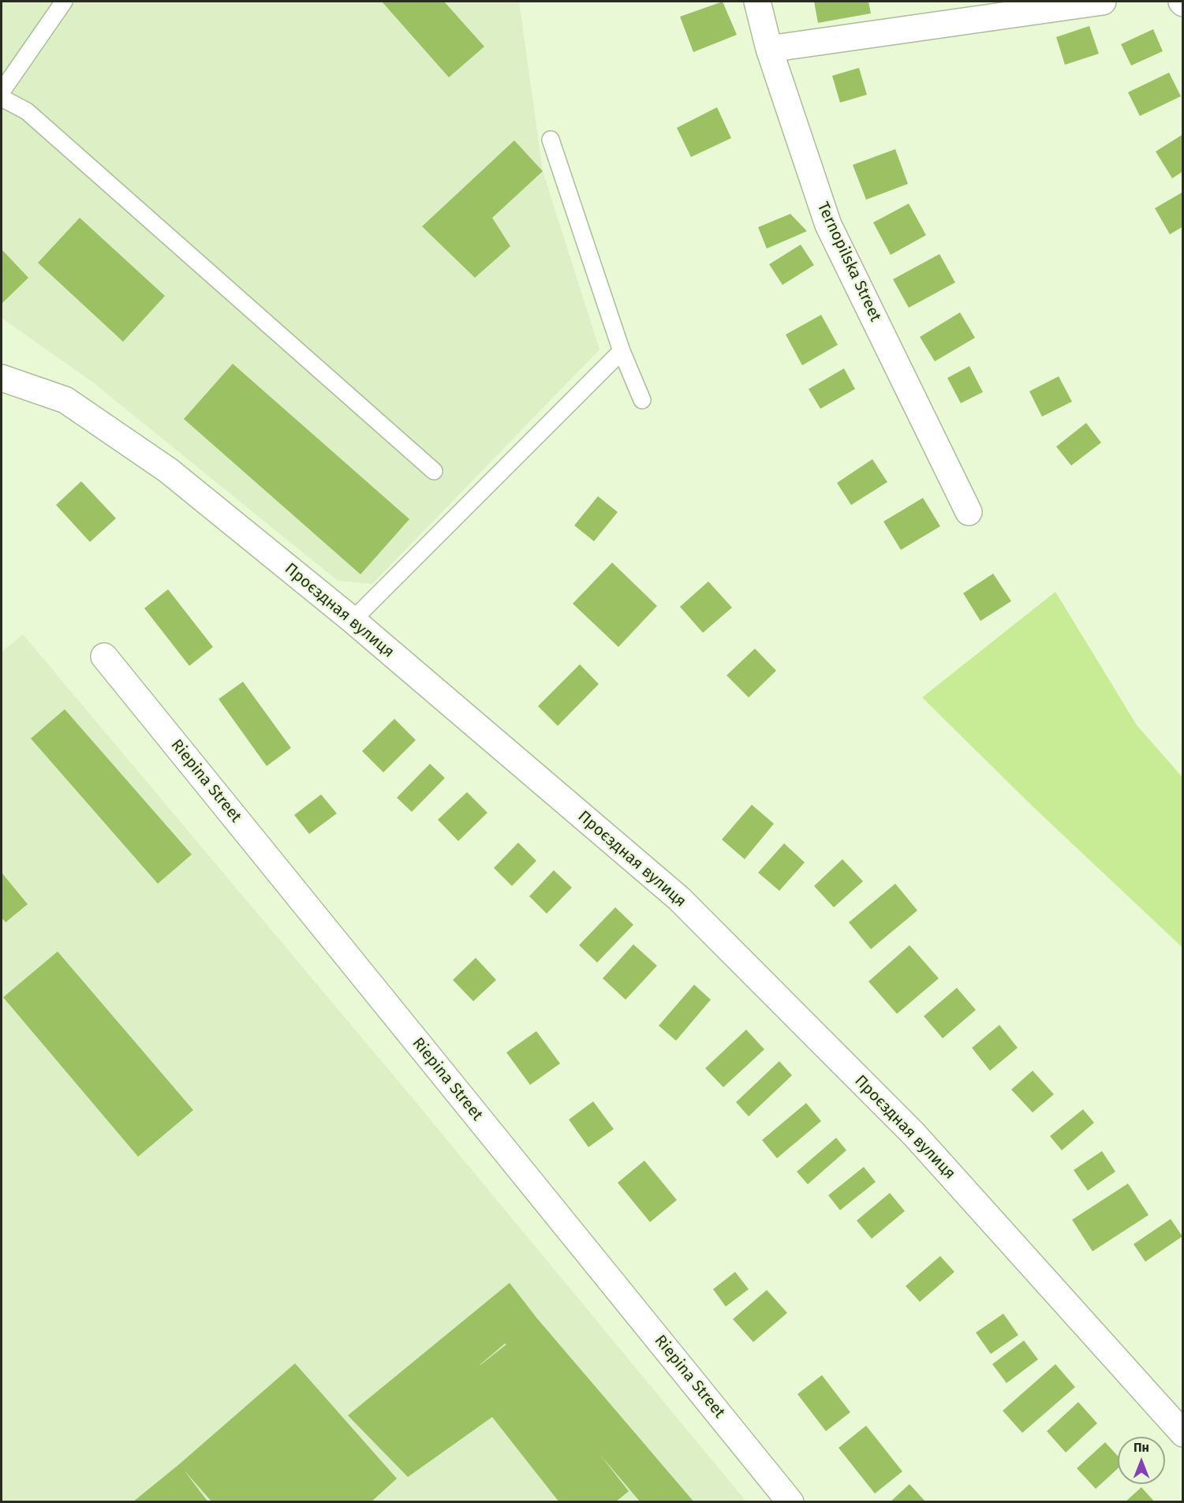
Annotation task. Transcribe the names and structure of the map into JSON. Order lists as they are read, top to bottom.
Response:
{
  "streets": {
    "street": ["Ternopilska Street", "Проєздная вулиця", "Riepina Street"]
  },
  "north": "top"
}
